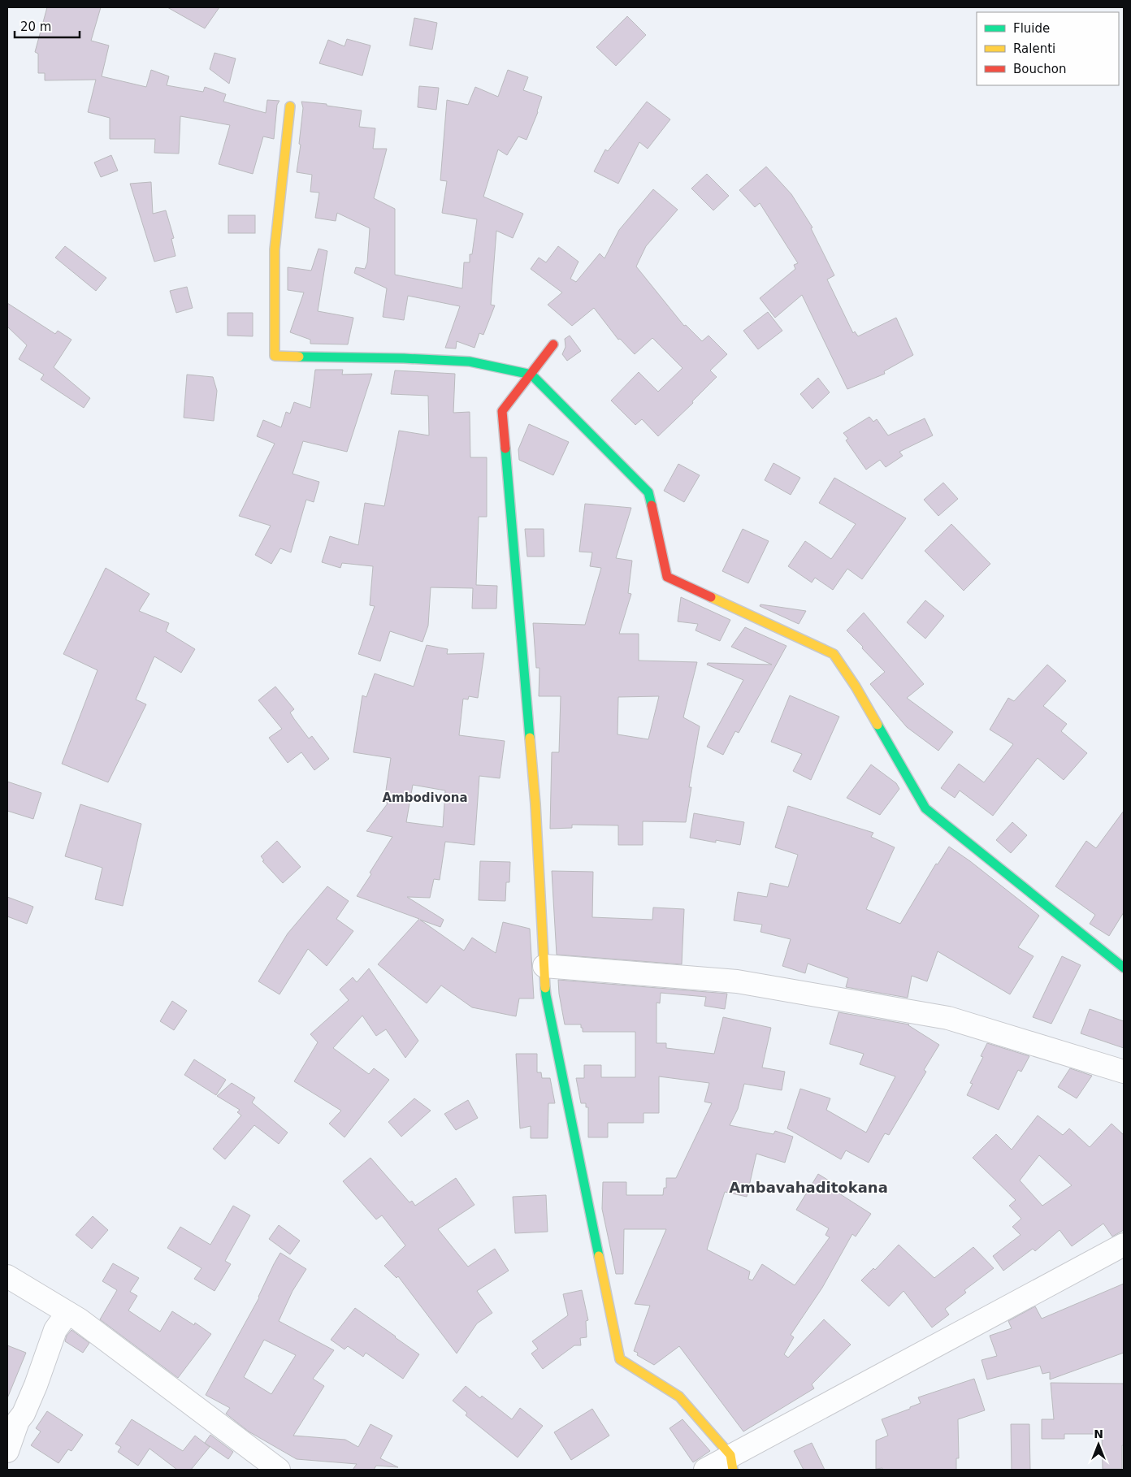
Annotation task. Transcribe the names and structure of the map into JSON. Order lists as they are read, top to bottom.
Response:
{
  "districts": ["Ambodivona", "Ambavahaditokana"],
  "legend": ["Fluide", "Ralenti", "Bouchon"],
  "scale_bar": "20 m",
  "north": "top"
}
